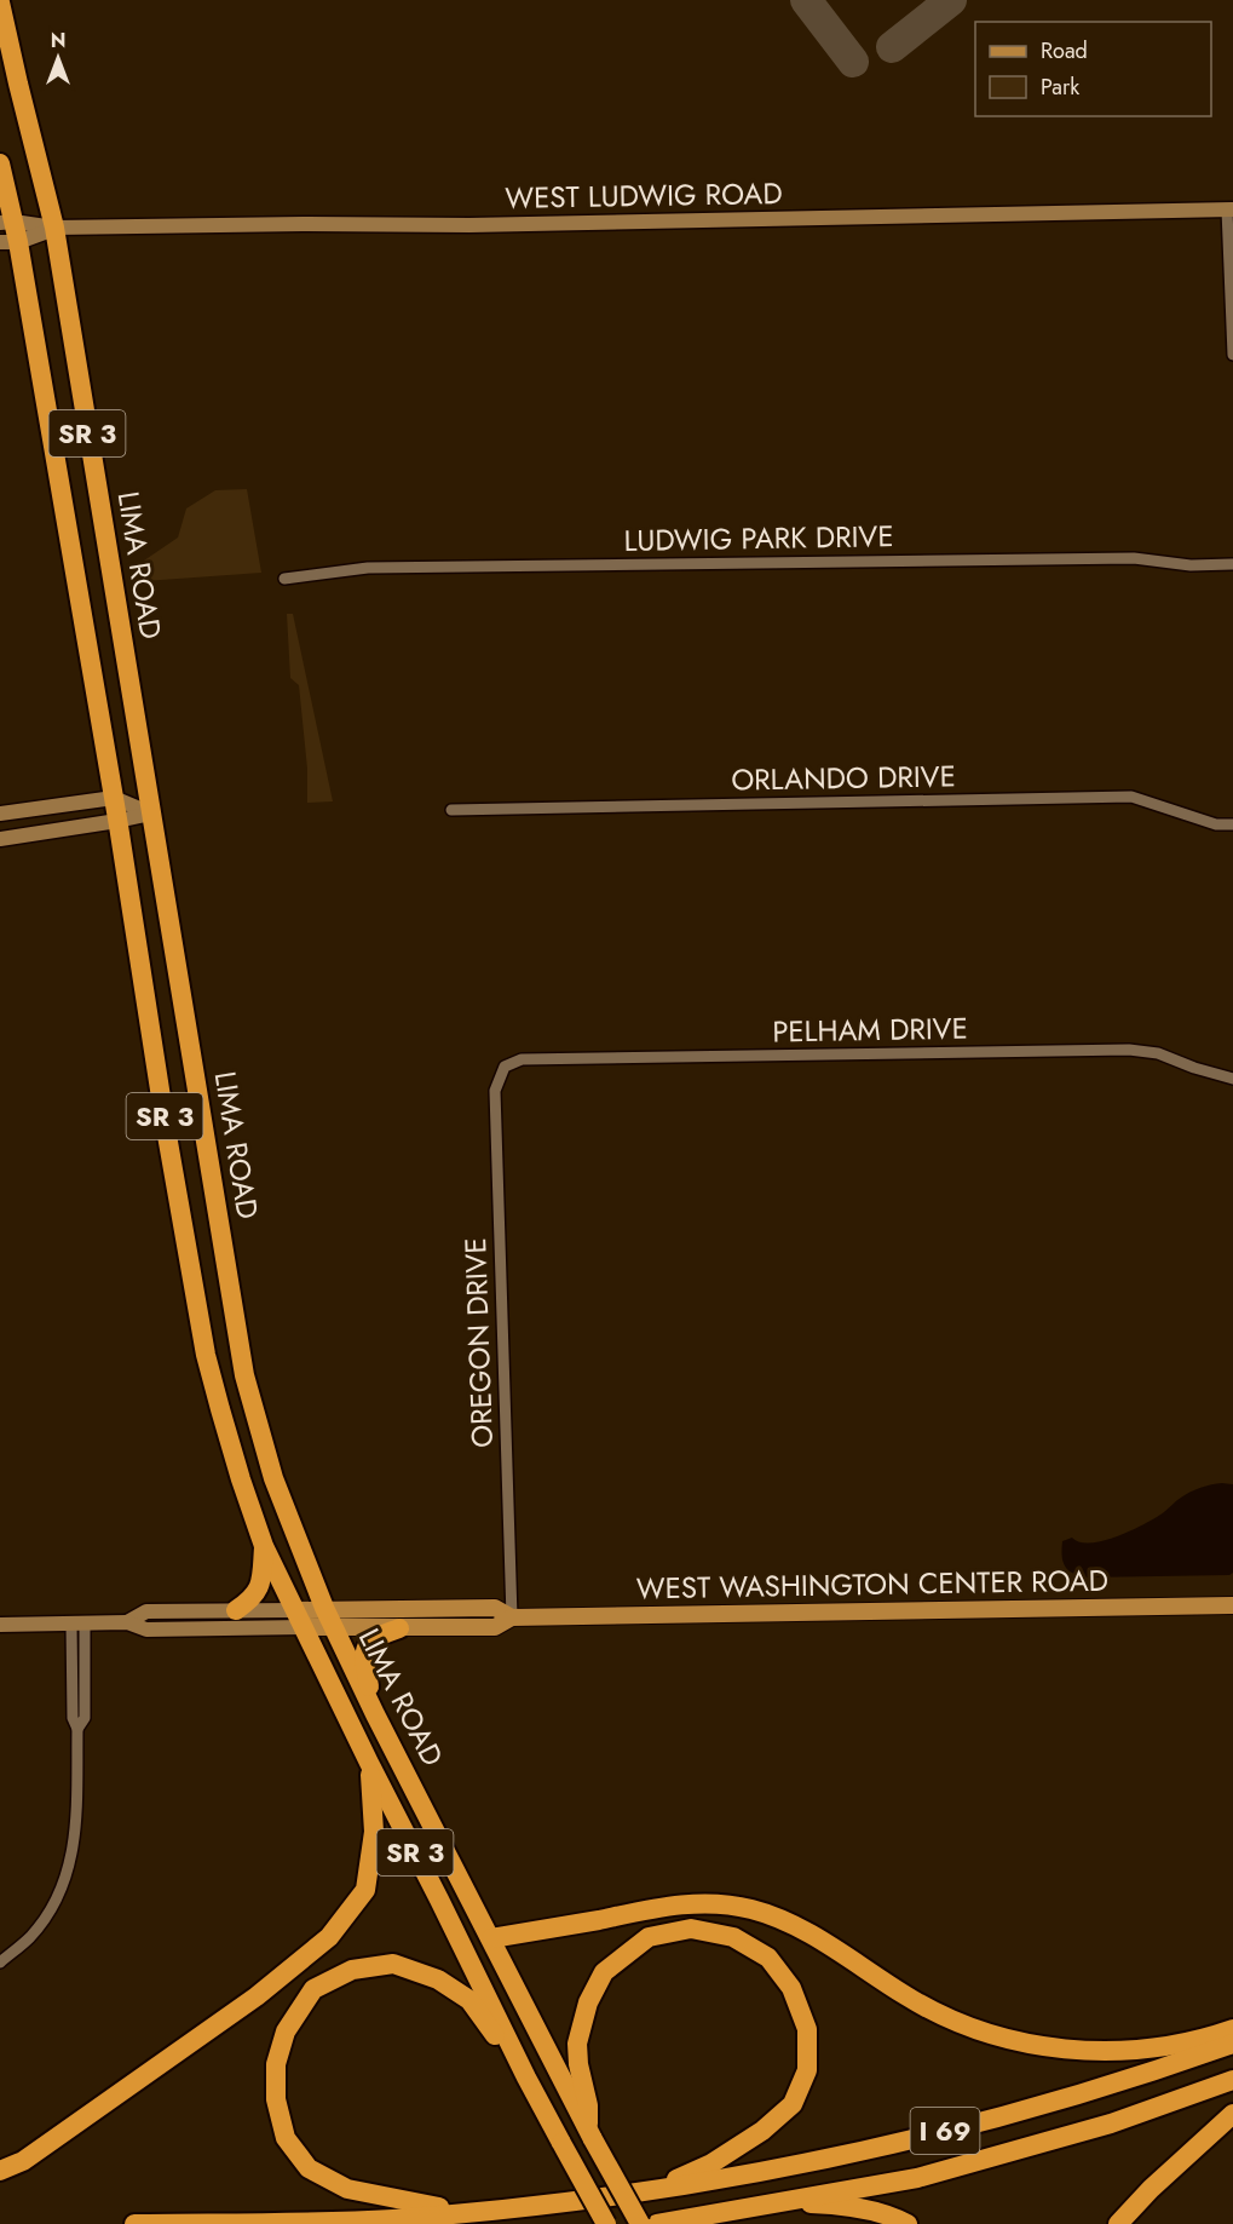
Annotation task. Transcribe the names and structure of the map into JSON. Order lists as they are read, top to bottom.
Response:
{
  "streets": {
    "highway": ["SR 3", "LIMA ROAD", "I 69"],
    "main road": ["WEST LUDWIG ROAD", "WEST WASHINGTON CENTER ROAD"],
    "street": [
      "LUDWIG PARK DRIVE",
      "ORLANDO DRIVE",
      "PELHAM DRIVE",
      "OREGON DRIVE"
    ]
  },
  "crossings": [
    ["WEST LUDWIG ROAD", "LIMA ROAD"],
    ["LIMA ROAD", "WEST WASHINGTON CENTER ROAD"],
    ["PELHAM DRIVE", "OREGON DRIVE"],
    ["OREGON DRIVE", "WEST WASHINGTON CENTER ROAD"]
  ],
  "legend": ["Road", "Park"],
  "north": "top"
}
